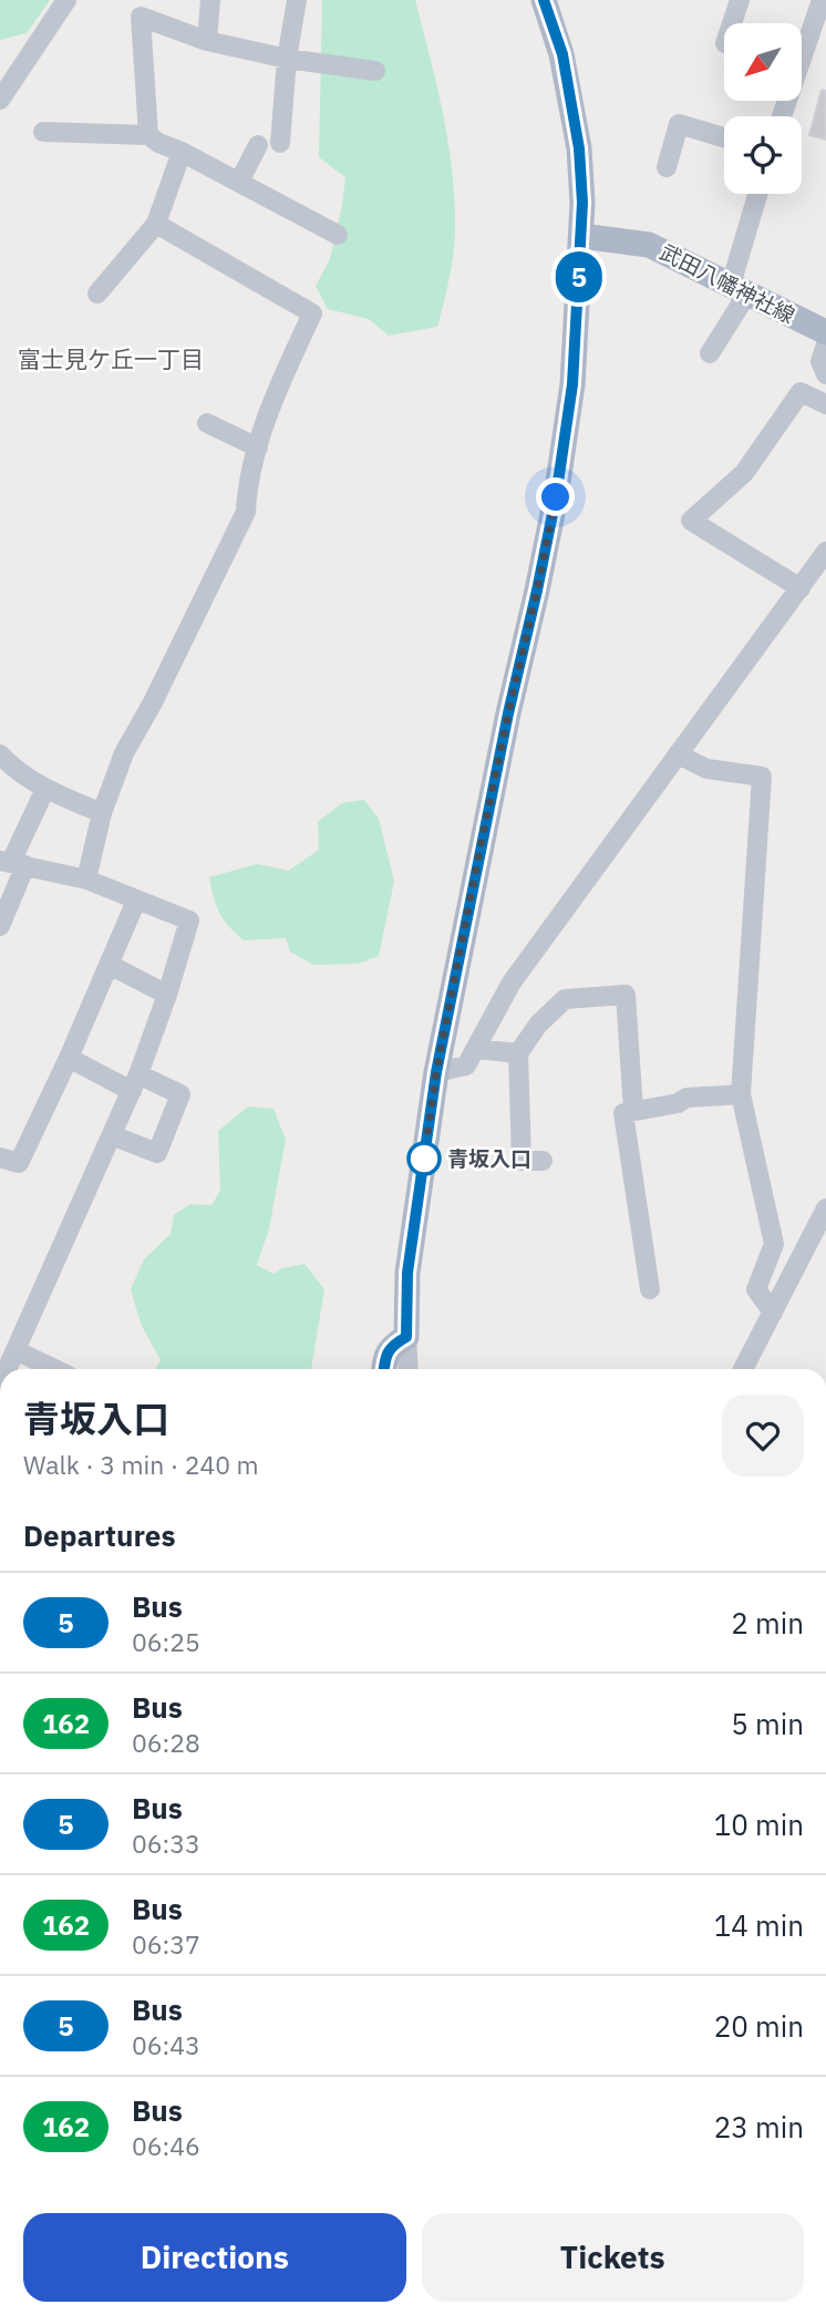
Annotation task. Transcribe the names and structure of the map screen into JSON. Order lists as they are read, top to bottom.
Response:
{
  "streets": {
    "main road": ["武田八幡神社線"]
  },
  "districts": ["富士見ケ丘一丁目"],
  "places": ["青坂入口"],
  "lines": ["bus line 5"],
  "north": "bottom left",
  "page": {
    "on_map": "5",
    "heading": [
      ["青坂入口", "Walk · 3 min · 240 m"],
      "Departures"
    ],
    "list": [
      {
        "mark": "5",
        "name": "Bus",
        "note": "06:25",
        "value": "2 min"
      },
      {
        "mark": "162",
        "name": "Bus",
        "note": "06:28",
        "value": "5 min"
      },
      {
        "mark": "5",
        "name": "Bus",
        "note": "06:33",
        "value": "10 min"
      },
      {
        "mark": "162",
        "name": "Bus",
        "note": "06:37",
        "value": "14 min"
      },
      {
        "mark": "5",
        "name": "Bus",
        "note": "06:43",
        "value": "20 min"
      },
      {
        "mark": "162",
        "name": "Bus",
        "note": "06:46",
        "value": "23 min"
      }
    ],
    "buttons": ["Directions", "Tickets"]
  }
}
